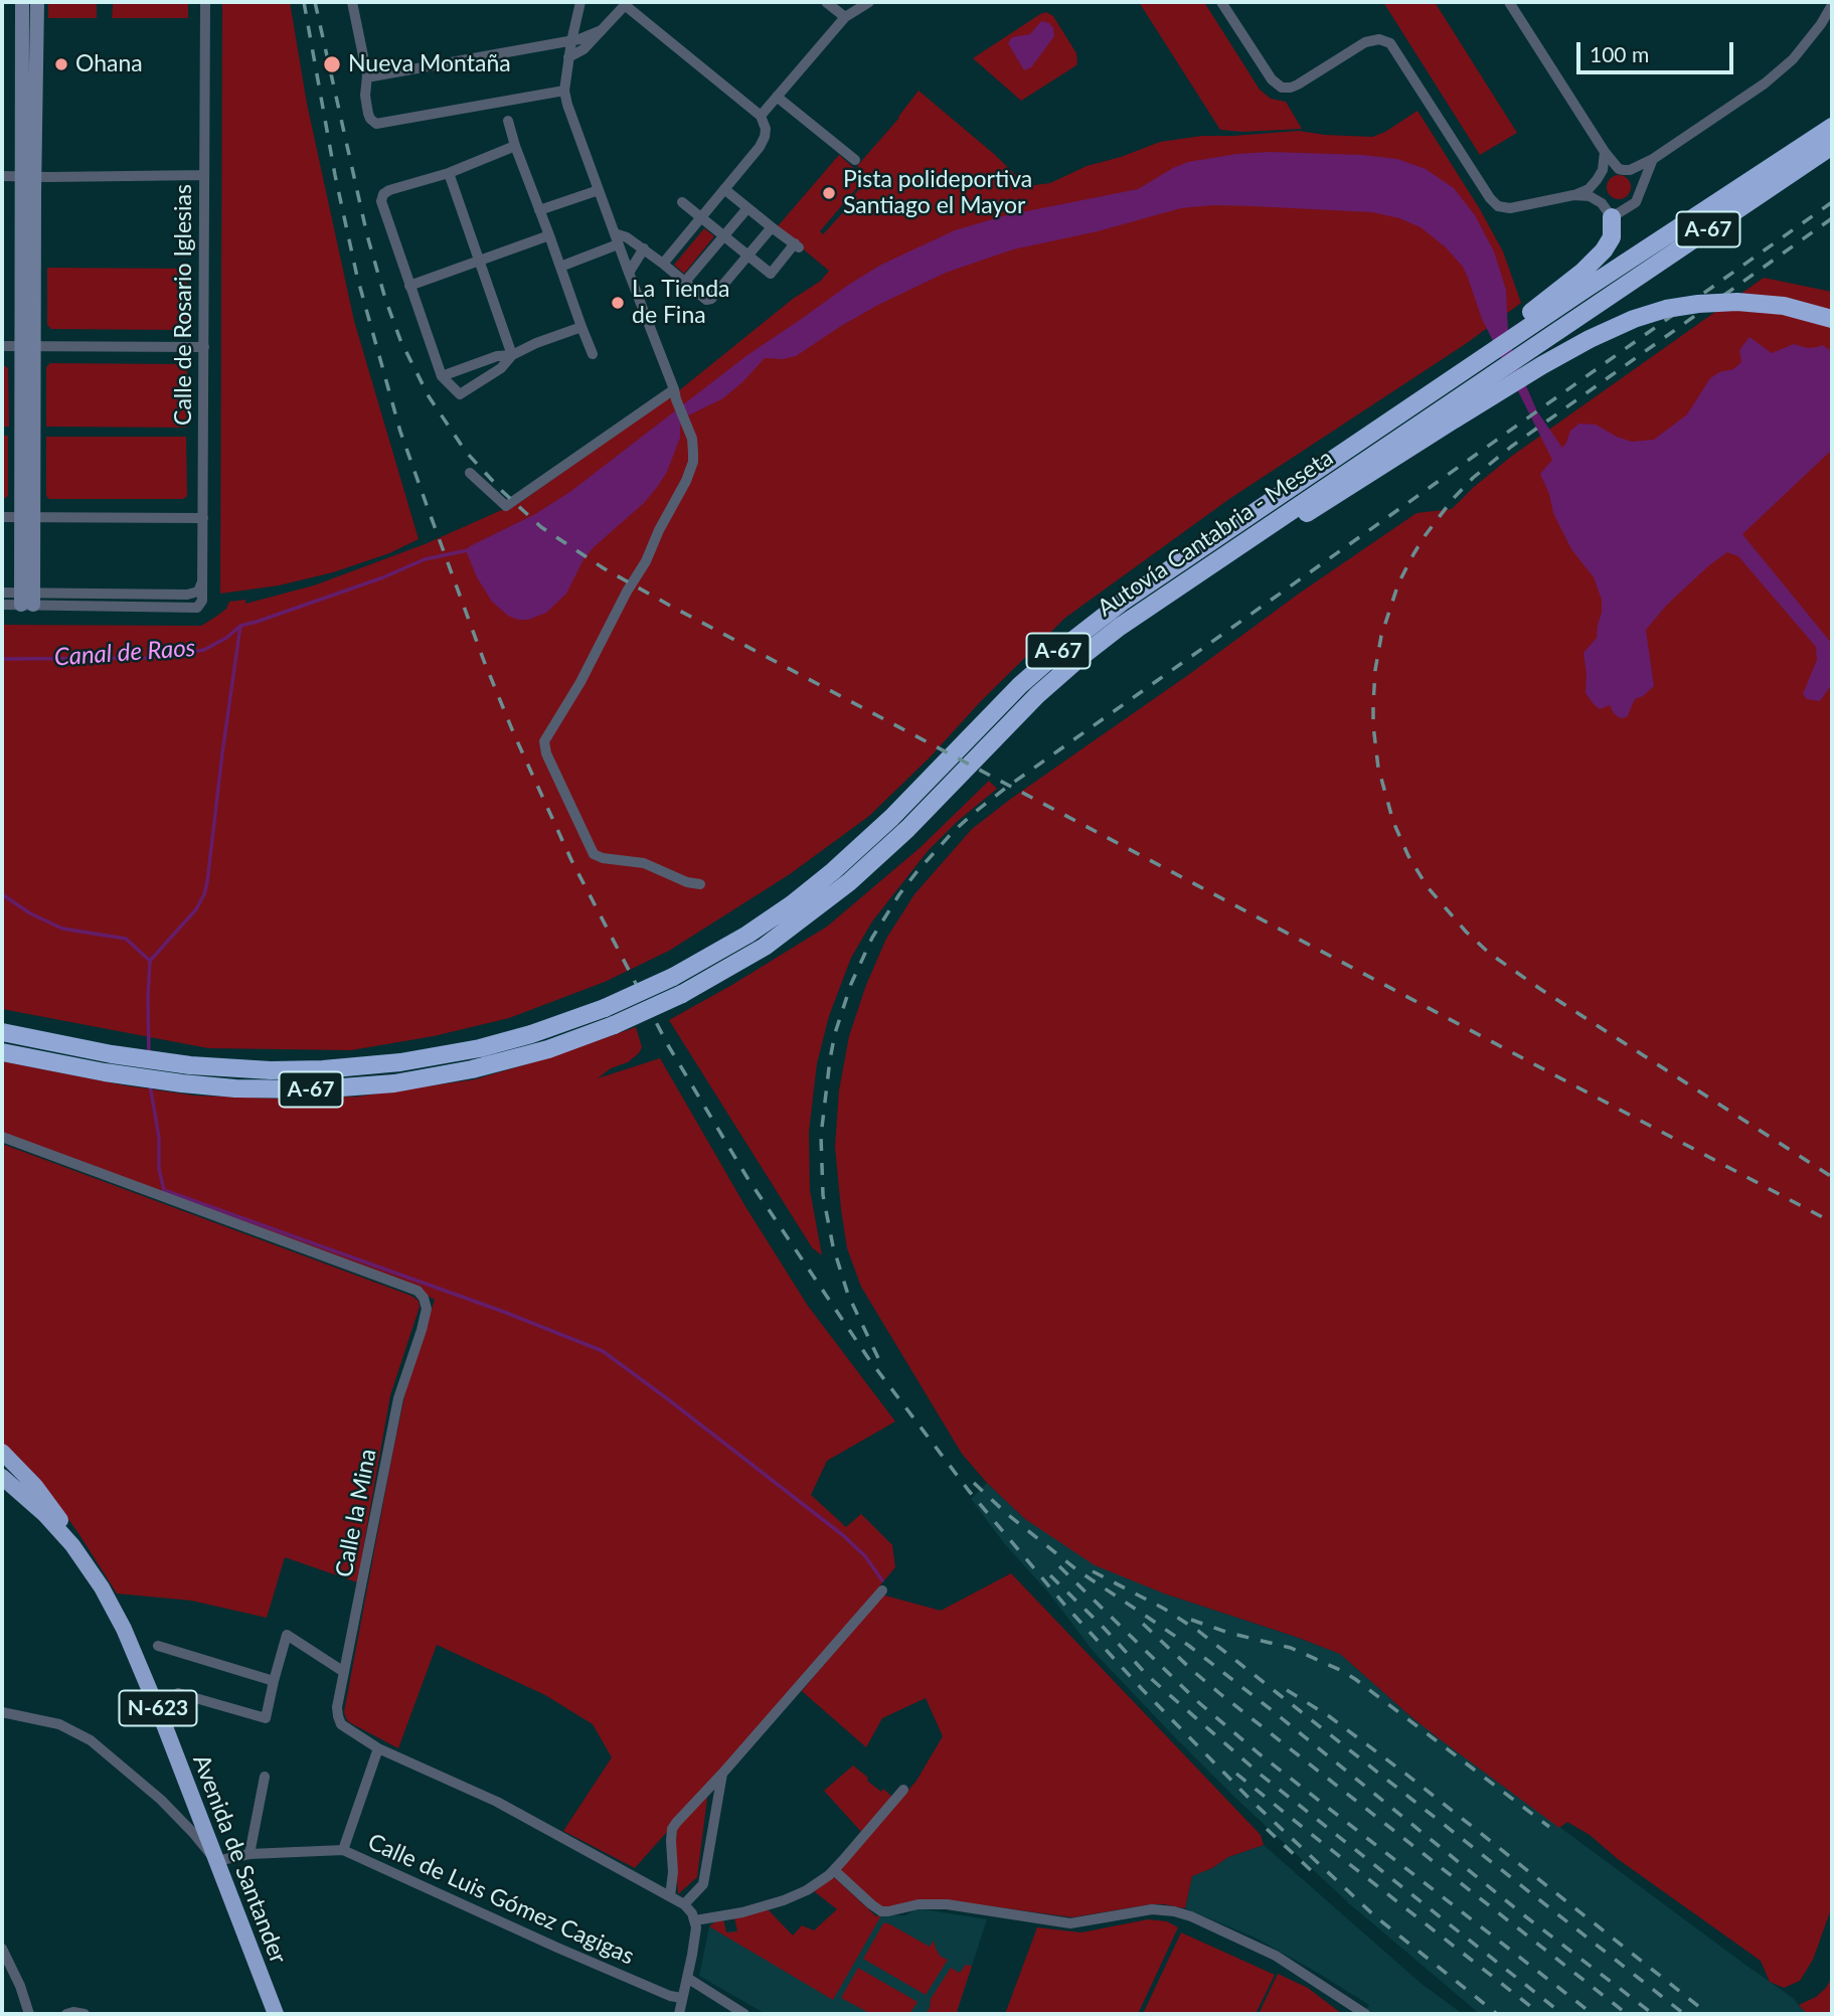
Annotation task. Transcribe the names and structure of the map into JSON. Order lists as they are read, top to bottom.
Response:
{
  "streets": {
    "highway": [
      "A-67",
      "Autovía Cantabria - Meseta",
      "N-623",
      "Avenida de Santander"
    ],
    "street": ["Calle de Rosario Iglesias", "Calle la Mina", "Calle de Luis Gómez Cagigas"]
  },
  "crossings": [
    ["A-67", "Autovía Cantabria - Meseta"],
    ["N-623", "Avenida de Santander"],
    ["Avenida de Santander", "Calle de Luis Gómez Cagigas"]
  ],
  "water": ["Canal de Raos"],
  "places": [
    "Ohana",
    "Nueva Montaña",
    "Pista polideportiva Santiago el Mayor",
    "La Tienda de Fina"
  ],
  "scale_bar": "100 m"
}
